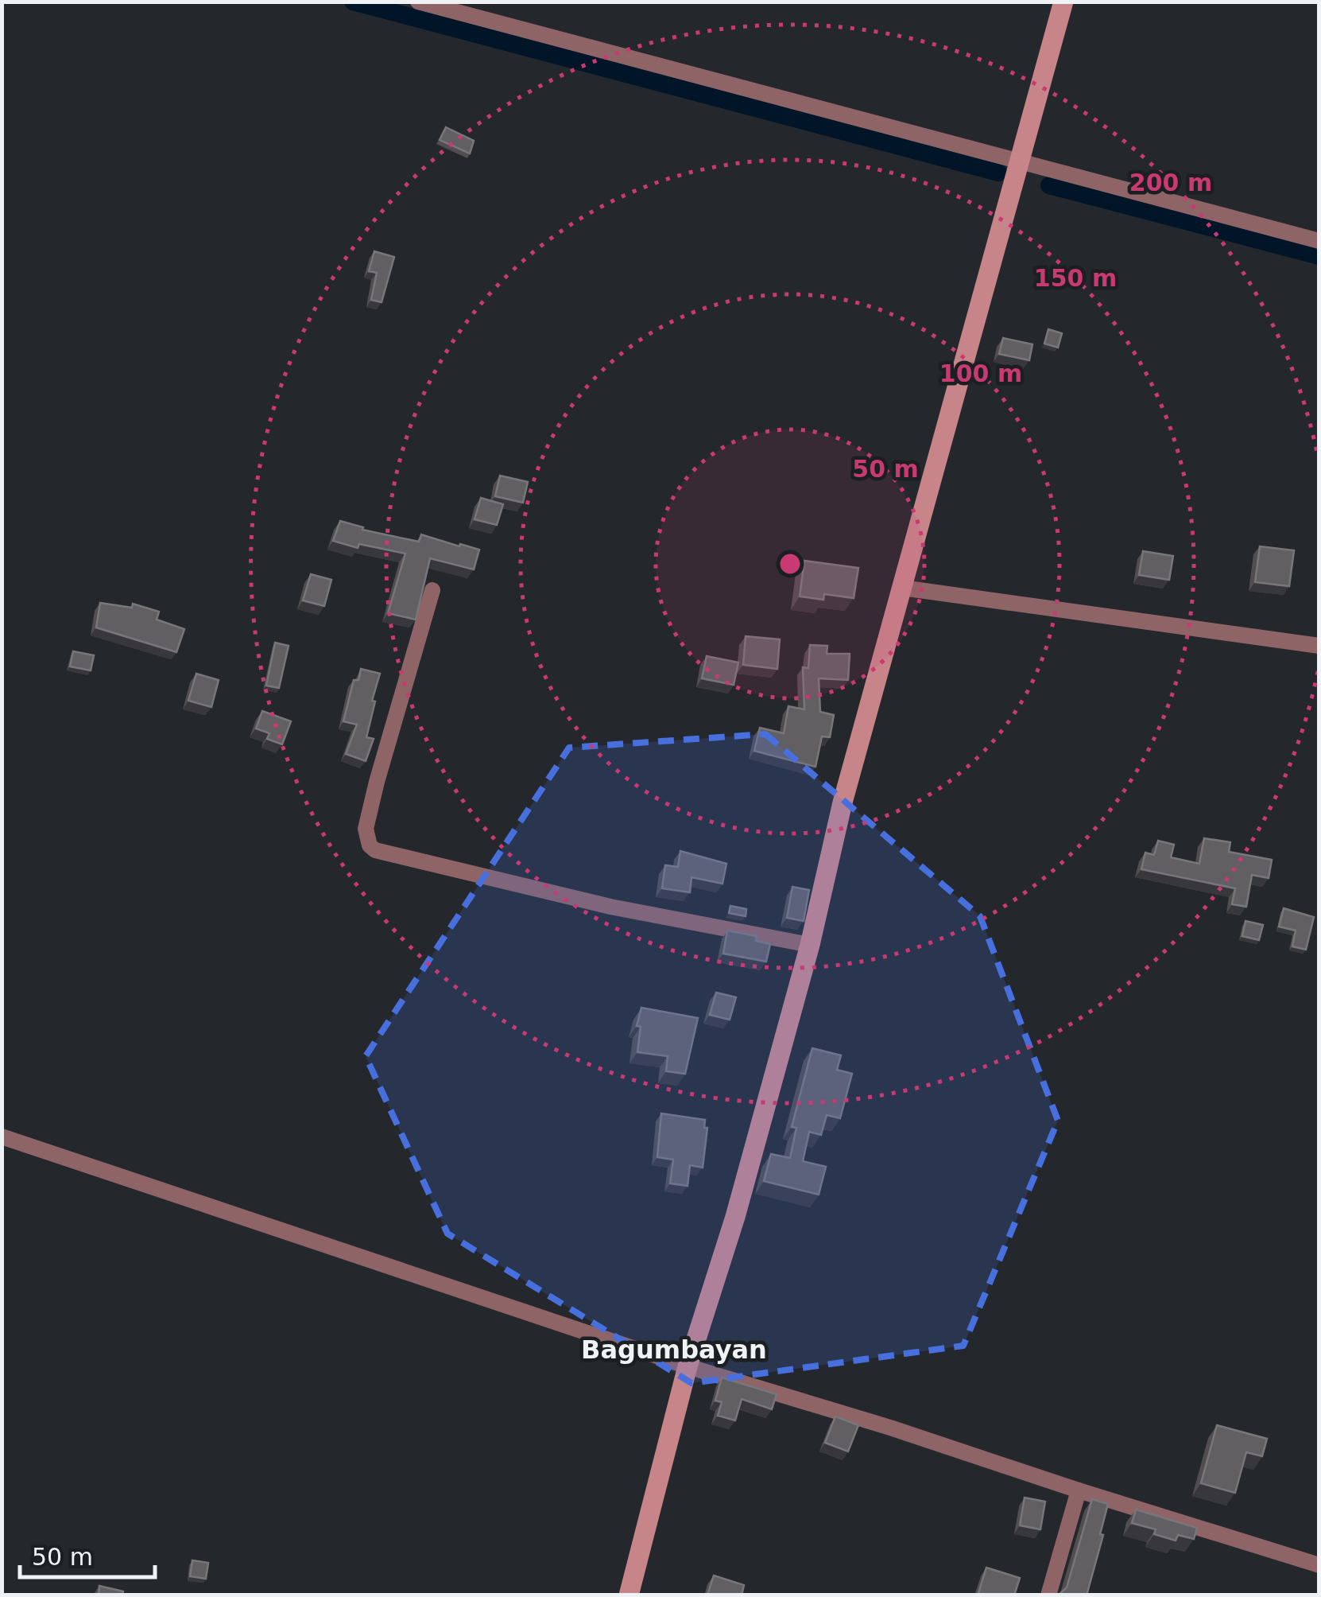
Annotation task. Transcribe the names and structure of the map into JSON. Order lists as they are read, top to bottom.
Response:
{
  "districts": ["Bagumbayan"],
  "scale_bar": "50 m",
  "rings": [
    "200 m",
    "150 m",
    "100 m",
    "50 m"
  ]
}
